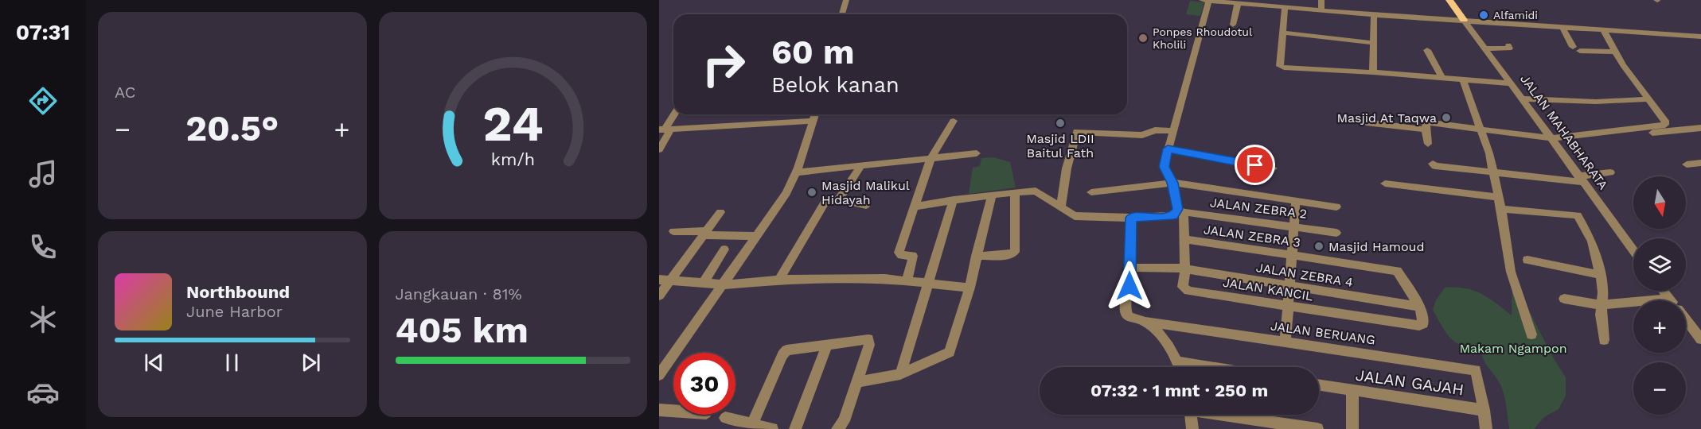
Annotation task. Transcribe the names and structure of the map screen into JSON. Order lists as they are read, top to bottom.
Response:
{
  "streets": {
    "street": [
      "JALAN MAHABHARATA",
      "JALAN ZEBRA 2",
      "JALAN ZEBRA 3",
      "JALAN ZEBRA 4",
      "JALAN KANCIL",
      "JALAN BERUANG",
      "JALAN GAJAH"
    ]
  },
  "crossings": [
    ["JALAN ZEBRA 2", "JALAN KANCIL"],
    ["JALAN ZEBRA 3", "JALAN ZEBRA 4"],
    ["JALAN ZEBRA 3", "JALAN KANCIL"],
    ["JALAN ZEBRA 4", "JALAN KANCIL"],
    ["JALAN BERUANG", "JALAN GAJAH"]
  ],
  "parks": ["Makam Ngampon"],
  "places": [
    "Alfamidi",
    "Ponpes Rhoudotul Kholili",
    "Masjid At Taqwa",
    "Masjid LDII Baitul Fath",
    "Masjid Malikul Hidayah",
    "Masjid Hamoud"
  ],
  "north": "bottom",
  "page": {
    "tabs": "07:31",
    "tile": [
      "AC",
      ["Jangkauan · 81%", "405 km"]
    ],
    "turn": ["60 m", "Belok kanan"],
    "heat": ["−", "20.5°", "+"],
    "map_buttons": ["+", "−"],
    "song": ["Northbound", "June Harbor"],
    "limit": "30",
    "trip": "07:32 · 1 mnt · 250 m",
    "gauge": ["24", "km/h"]
  }
}
